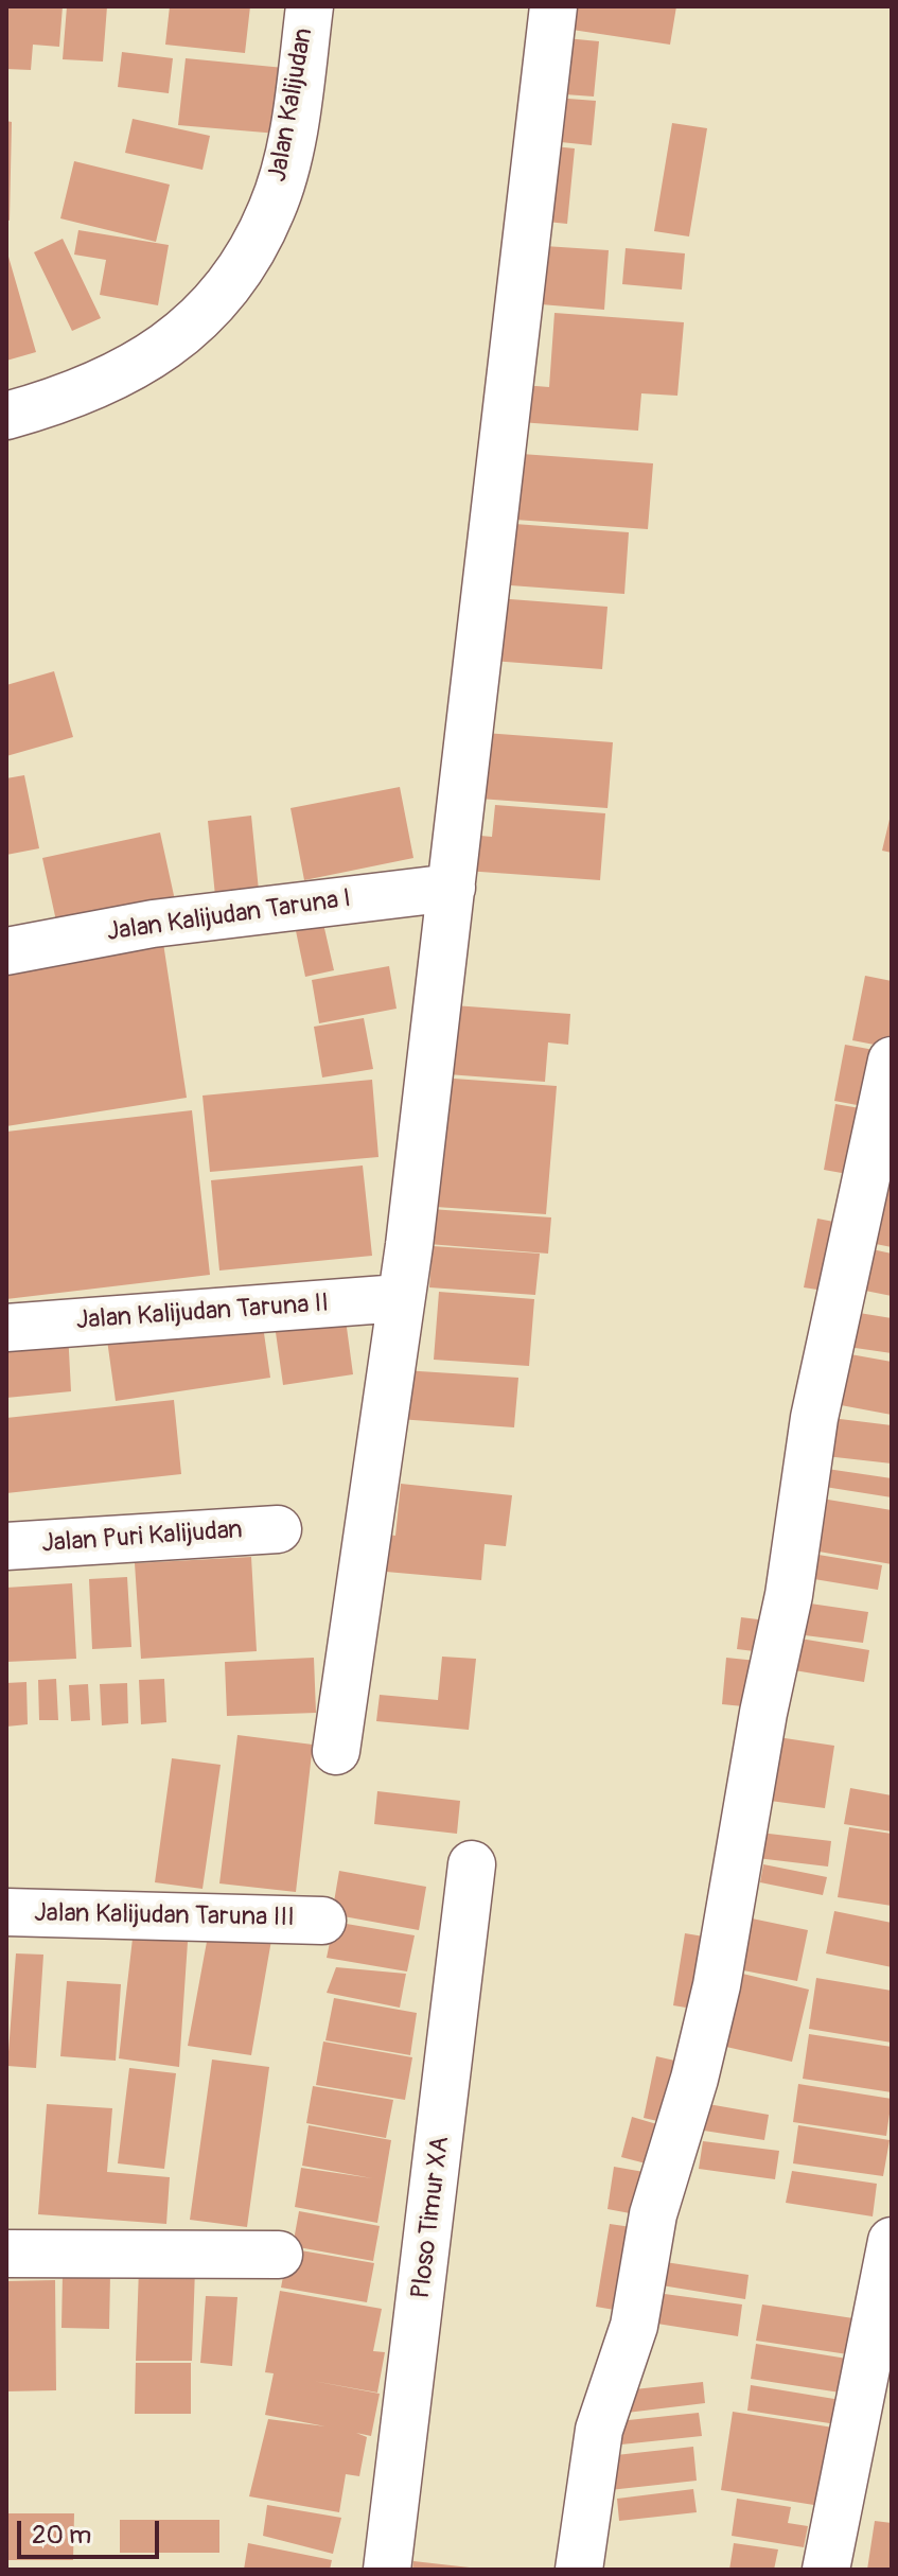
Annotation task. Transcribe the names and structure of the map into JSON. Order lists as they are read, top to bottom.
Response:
{
  "streets": {
    "street": [
      "Jalan Kalijudan",
      "Jalan Kalijudan Taruna I",
      "Jalan Kalijudan Taruna II",
      "Jalan Puri Kalijudan",
      "Jalan Kalijudan Taruna III",
      "Ploso Timur XA"
    ]
  },
  "scale_bar": "20 m"
}
